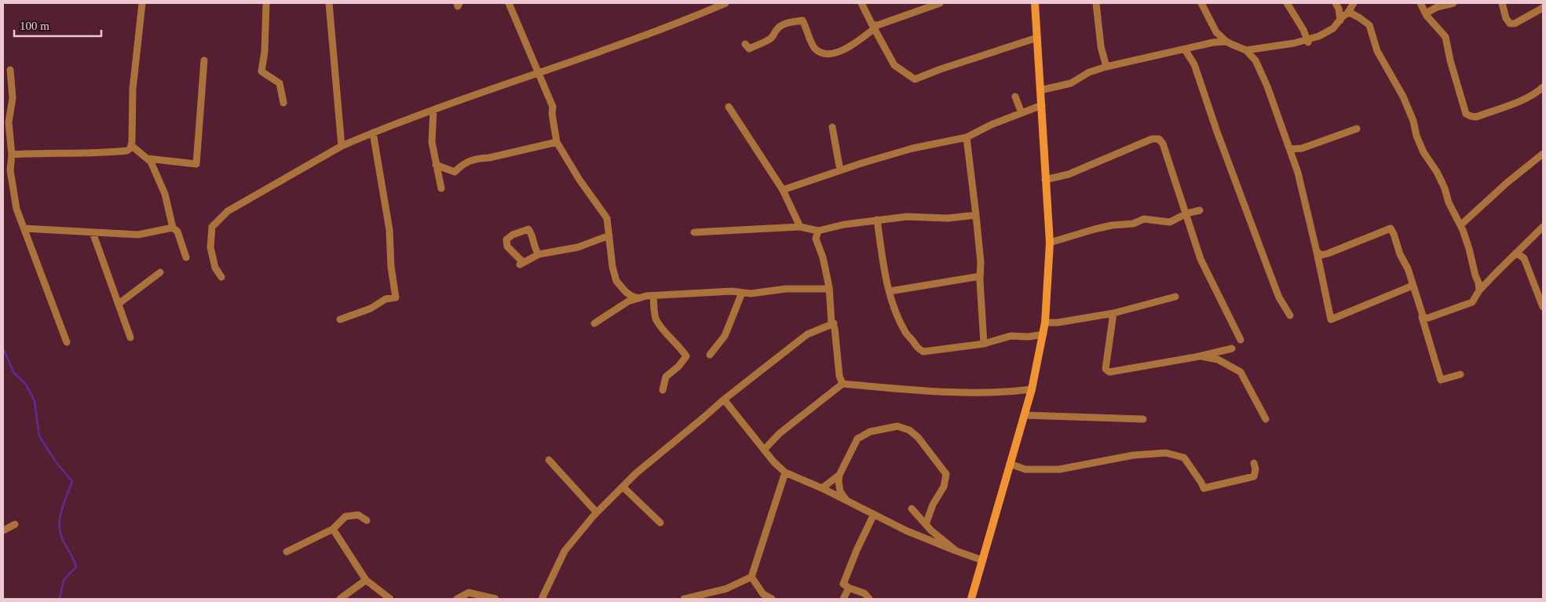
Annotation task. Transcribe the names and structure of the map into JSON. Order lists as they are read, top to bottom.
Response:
{
  "scale_bar": "100 m"
}
